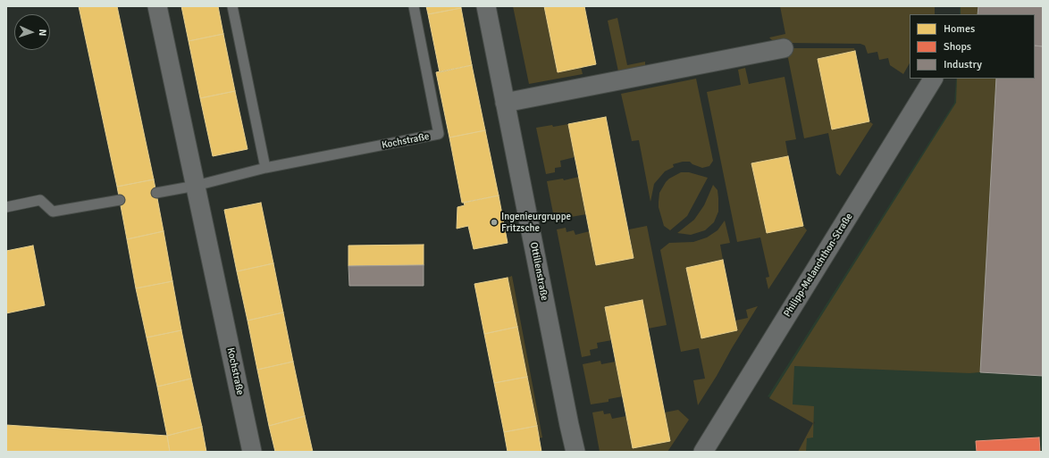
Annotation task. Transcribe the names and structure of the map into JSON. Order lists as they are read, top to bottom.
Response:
{
  "streets": {
    "street": ["Kochstraße", "Philipp-Melanchthon-Straße", "Ottilienstraße"]
  },
  "places": ["Ingenieurgruppe Fritzsche"],
  "legend": ["Homes", "Shops", "Industry"],
  "north": "right"
}
